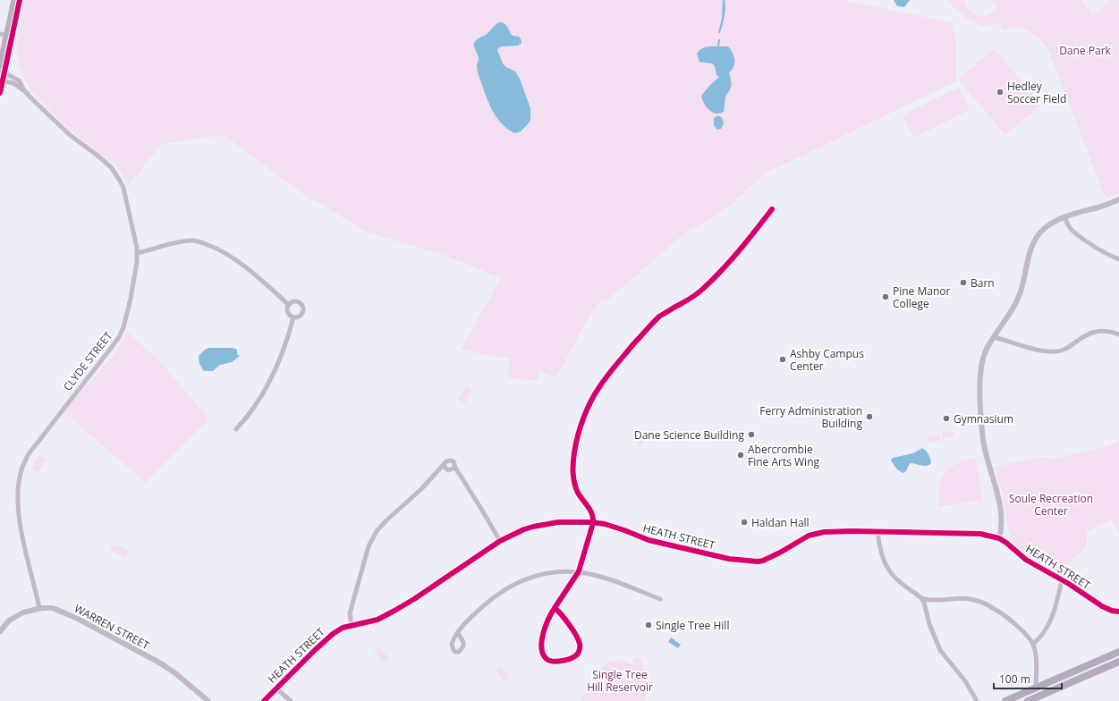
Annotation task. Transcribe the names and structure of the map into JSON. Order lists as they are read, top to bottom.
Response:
{
  "streets": {
    "street": ["CLYDE STREET", "HEATH STREET", "WARREN STREET"]
  },
  "crossings": [
    ["CLYDE STREET", "WARREN STREET"]
  ],
  "parks": ["Dane Park", "Soule Recreation Center", "Single Tree Hill Reservoir"],
  "places": [
    "Hedley Soccer Field",
    "Barn",
    "Pine Manor College",
    "Ashby Campus Center",
    "Ferry Administration Building",
    "Gymnasium",
    "Dane Science Building",
    "Abercrombie Fine Arts Wing",
    "Haldan Hall",
    "Single Tree Hill"
  ],
  "scale_bar": "100 m"
}
